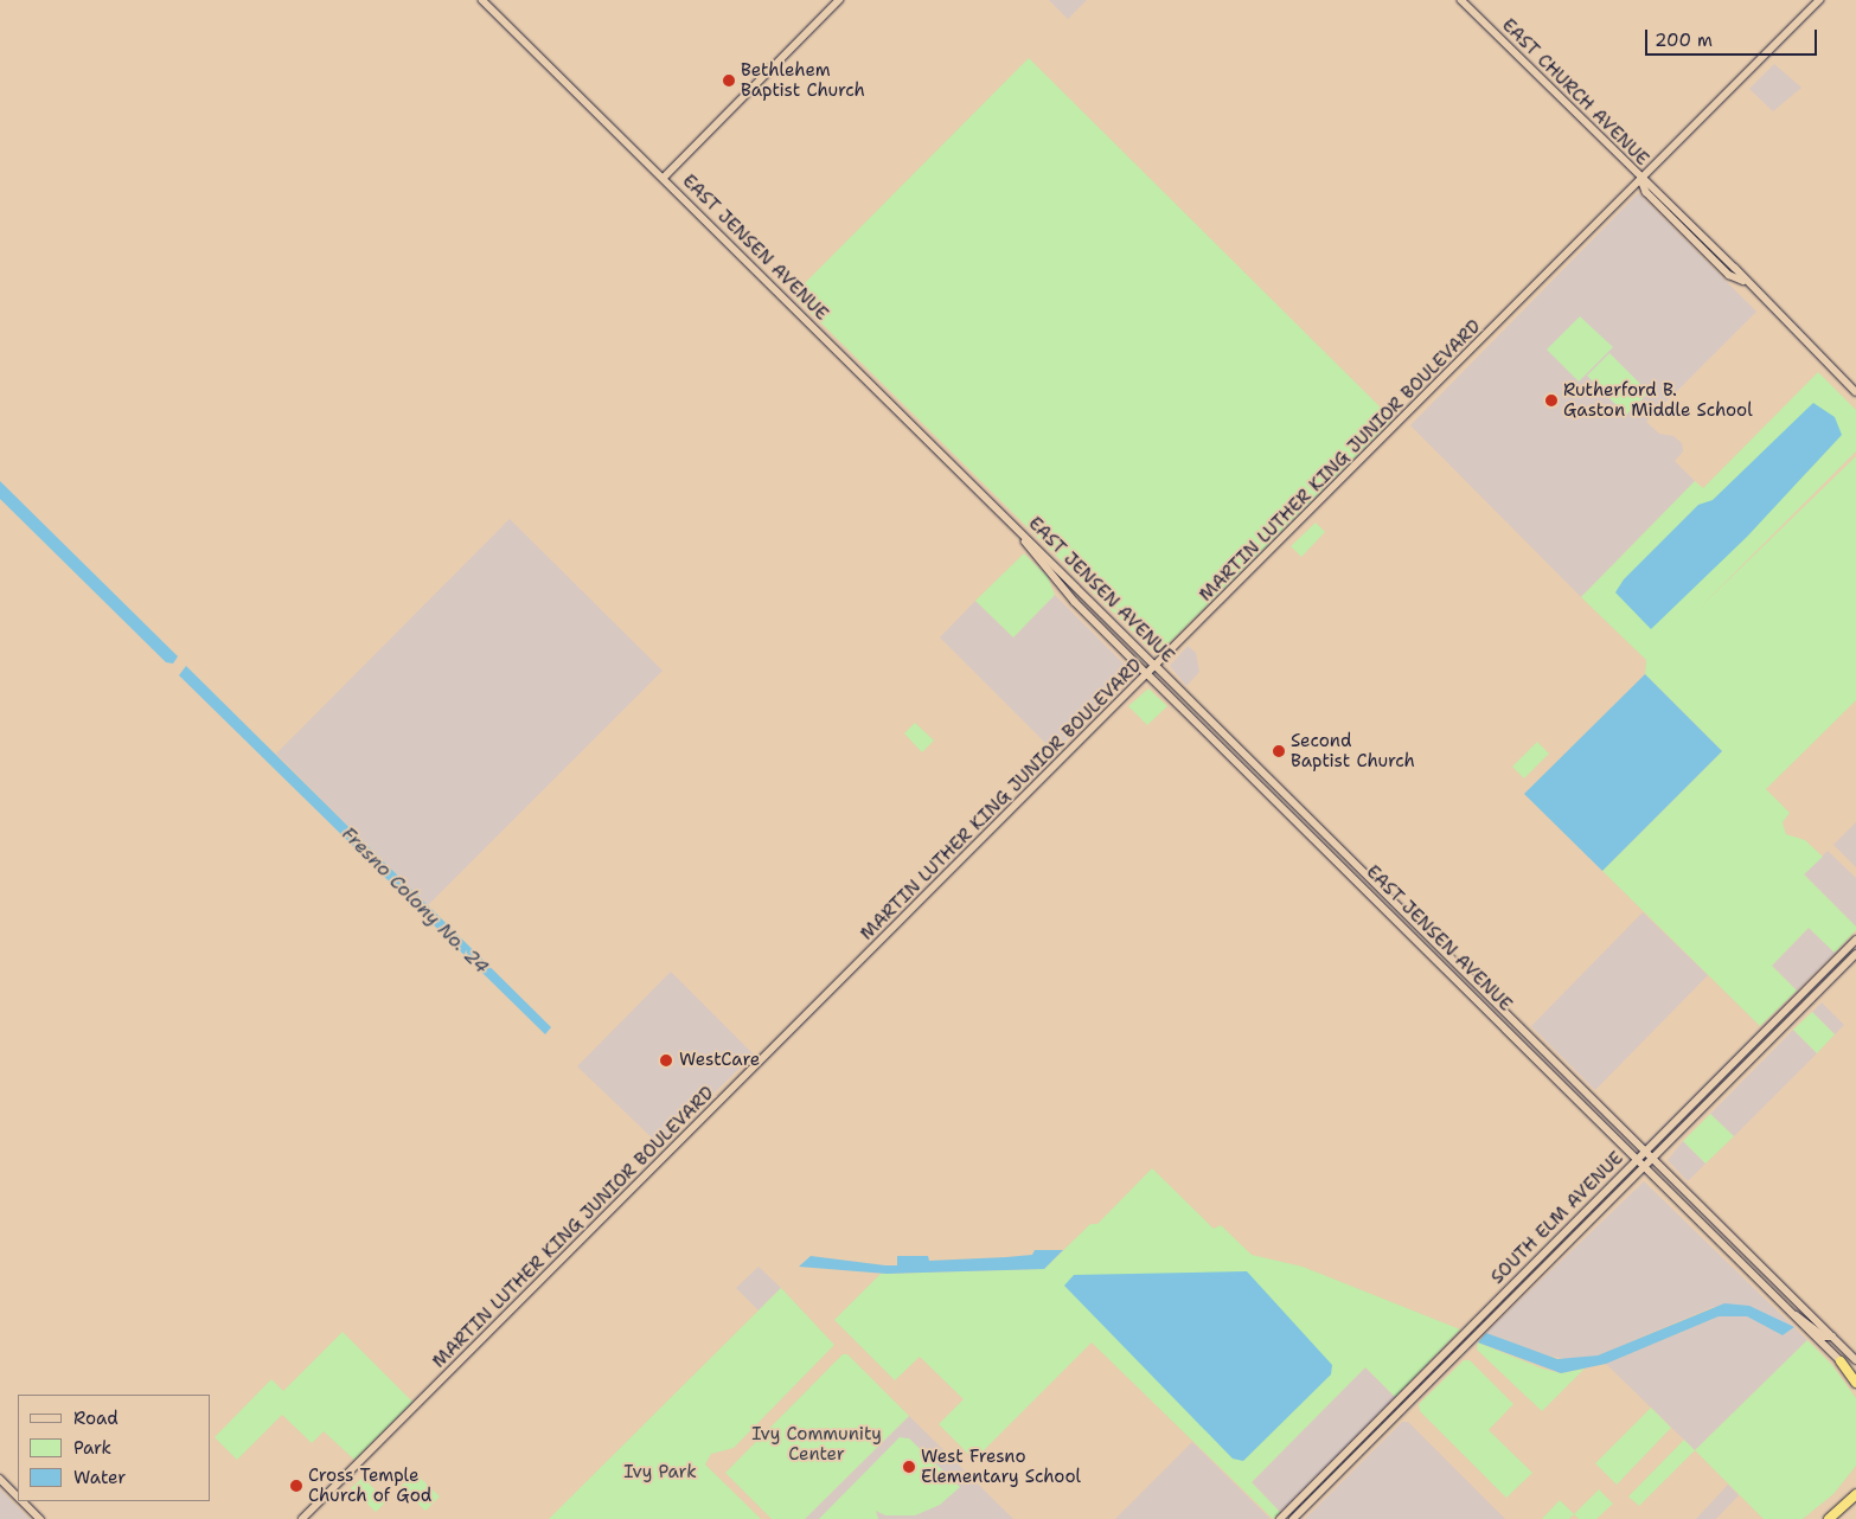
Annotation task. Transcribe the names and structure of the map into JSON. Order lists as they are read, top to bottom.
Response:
{
  "streets": {
    "main road": ["EAST JENSEN AVENUE", "SOUTH ELM AVENUE"],
    "street": ["EAST CHURCH AVENUE", "MARTIN LUTHER KING JUNIOR BOULEVARD"]
  },
  "crossings": [
    ["EAST CHURCH AVENUE", "MARTIN LUTHER KING JUNIOR BOULEVARD"],
    ["EAST JENSEN AVENUE", "MARTIN LUTHER KING JUNIOR BOULEVARD"],
    ["EAST JENSEN AVENUE", "SOUTH ELM AVENUE"]
  ],
  "water": ["Fresno Colony No. 24"],
  "parks": ["Ivy Community Center", "Ivy Park"],
  "places": [
    "Bethlehem Baptist Church",
    "Rutherford B. Gaston Middle School",
    "Second Baptist Church",
    "WestCare",
    "West Fresno Elementary School",
    "Cross Temple Church of God"
  ],
  "legend": ["Road", "Park", "Water"],
  "scale_bar": "200 m"
}
